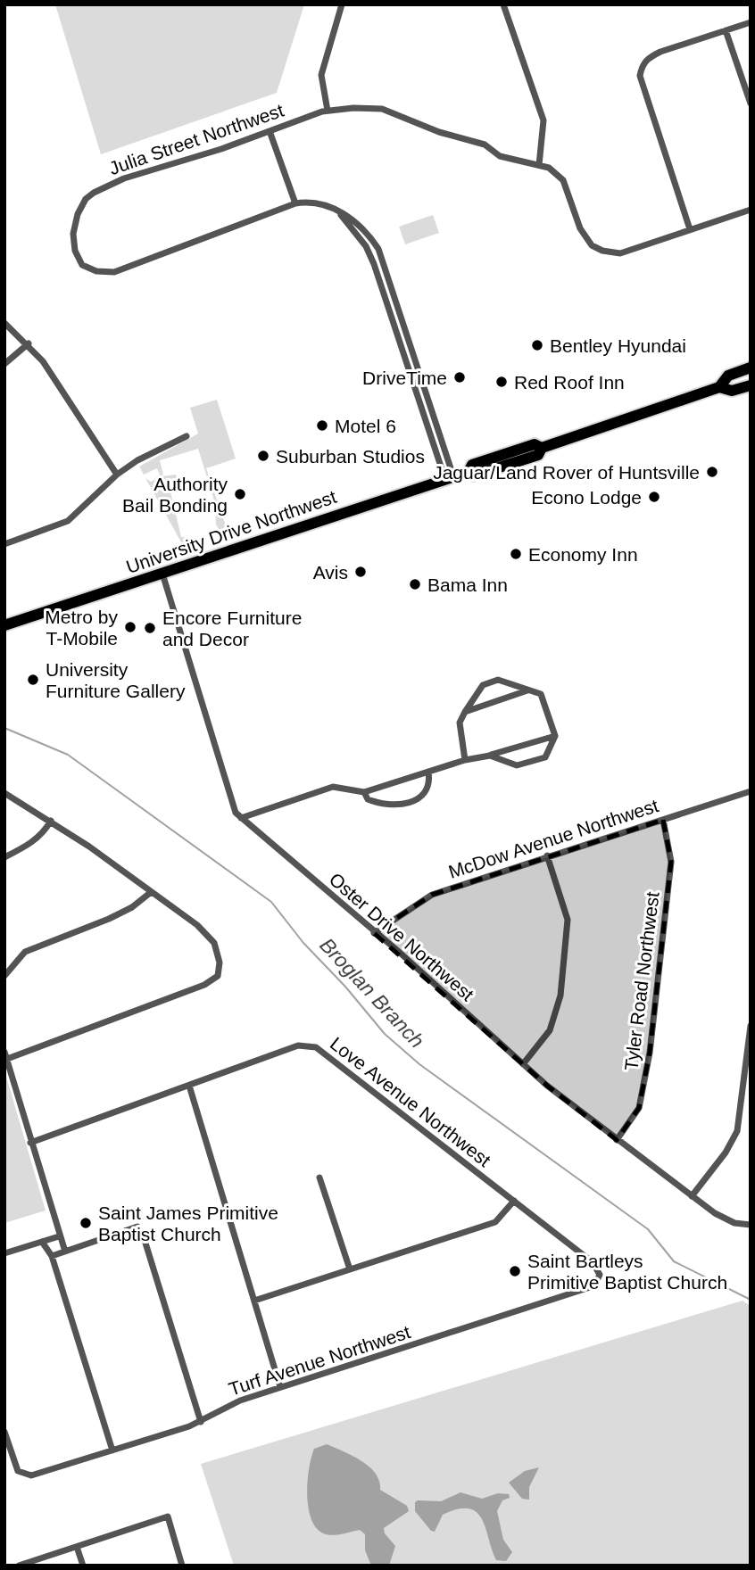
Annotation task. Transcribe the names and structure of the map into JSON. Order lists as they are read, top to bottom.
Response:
{
  "streets": {
    "highway": ["University Drive Northwest"],
    "street": [
      "Julia Street Northwest",
      "McDow Avenue Northwest",
      "Oster Drive Northwest",
      "Tyler Road Northwest",
      "Love Avenue Northwest",
      "Turf Avenue Northwest"
    ]
  },
  "crossings": [
    ["Julia Street Northwest", "University Drive Northwest"],
    ["University Drive Northwest", "Oster Drive Northwest"],
    ["McDow Avenue Northwest", "Oster Drive Northwest"],
    ["McDow Avenue Northwest", "Tyler Road Northwest"],
    ["Oster Drive Northwest", "Tyler Road Northwest"],
    ["Love Avenue Northwest", "Turf Avenue Northwest"]
  ],
  "water": ["Broglan Branch"],
  "places": [
    "Bentley Hyundai",
    "DriveTime",
    "Red Roof Inn",
    "Motel 6",
    "Suburban Studios",
    "Jaguar/Land Rover of Huntsville",
    "Authority Bail Bonding",
    "Econo Lodge",
    "Economy Inn",
    "Avis",
    "Bama Inn",
    "Metro by T-Mobile",
    "Encore Furniture and Decor",
    "University Furniture Gallery",
    "Saint James Primitive Baptist Church",
    "Saint Bartleys Primitive Baptist Church"
  ]
}
